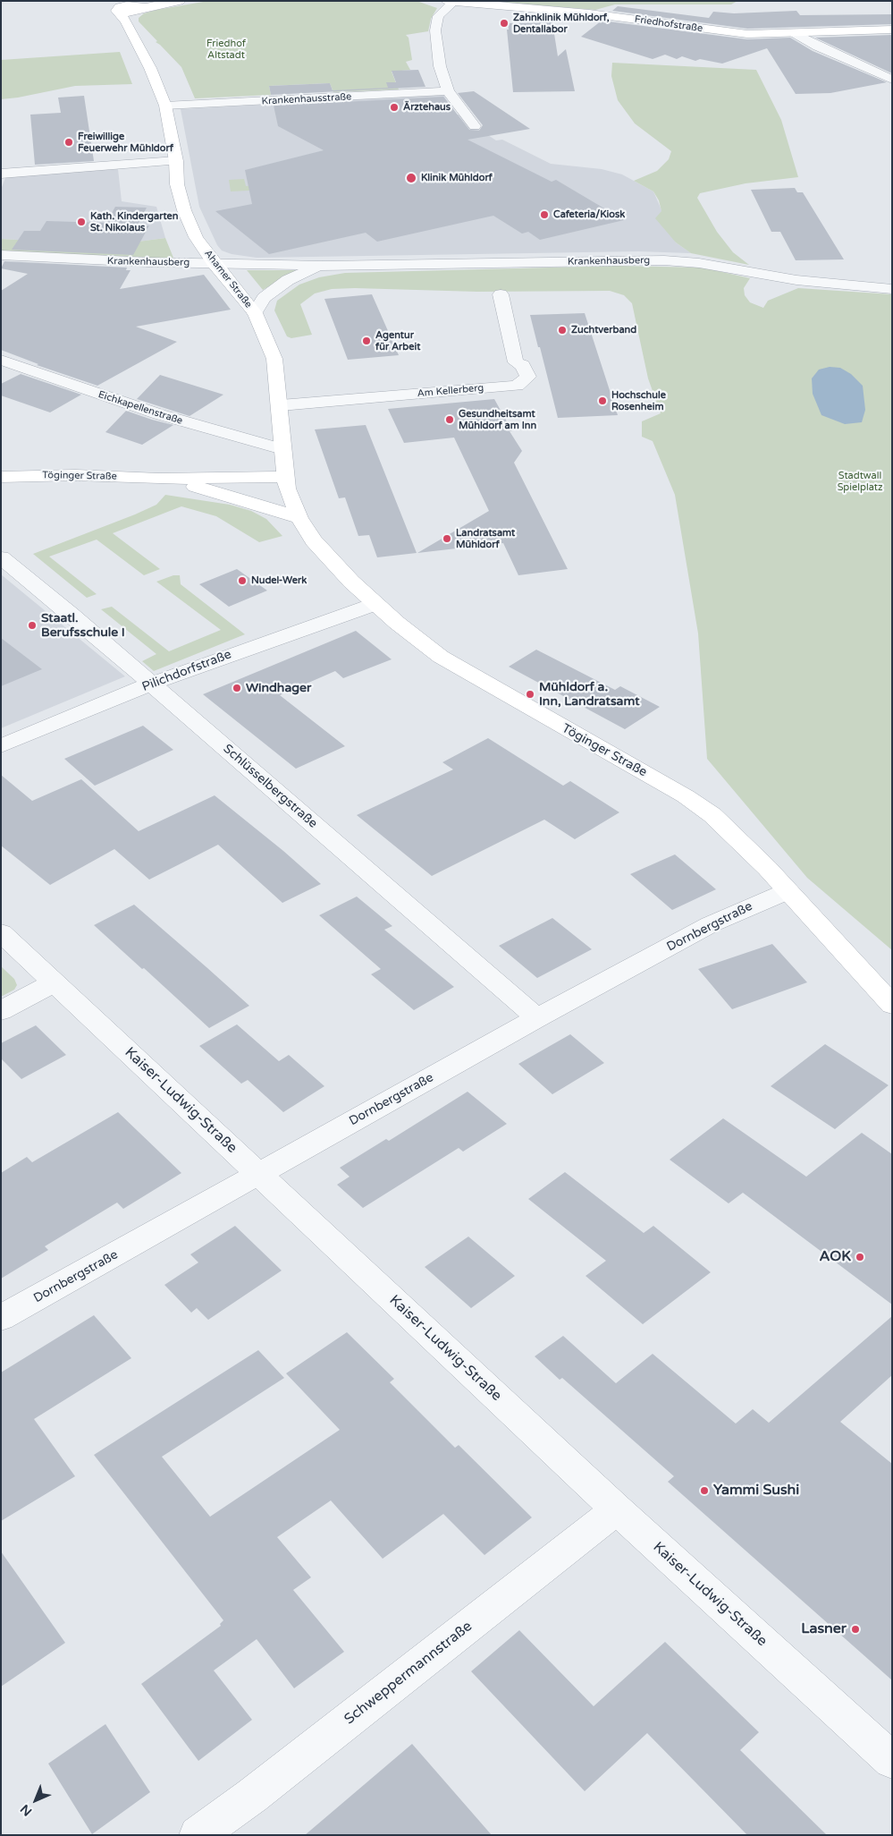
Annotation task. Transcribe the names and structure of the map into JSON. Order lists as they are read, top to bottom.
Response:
{
  "streets": {
    "street": [
      "Friedhofstraße",
      "Krankenhausstraße",
      "Krankenhausberg",
      "Ahamer Straße",
      "Am Kellerberg",
      "Eichkapellenstraße",
      "Töginger Straße",
      "Pilichdorfstraße",
      "Schlüsselbergstraße",
      "Dornbergstraße",
      "Kaiser-Ludwig-Straße",
      "Schweppermannstraße"
    ]
  },
  "crossings": [
    ["Krankenhausstraße", "Ahamer Straße"],
    ["Krankenhausberg", "Ahamer Straße"],
    ["Ahamer Straße", "Am Kellerberg"],
    ["Ahamer Straße", "Eichkapellenstraße"],
    ["Ahamer Straße", "Töginger Straße"],
    ["Töginger Straße", "Pilichdorfstraße"],
    ["Töginger Straße", "Dornbergstraße"],
    ["Pilichdorfstraße", "Schlüsselbergstraße"],
    ["Schlüsselbergstraße", "Dornbergstraße"],
    ["Dornbergstraße", "Kaiser-Ludwig-Straße"],
    ["Kaiser-Ludwig-Straße", "Schweppermannstraße"]
  ],
  "parks": ["Friedhof Altstadt", "Stadtwall Spielplatz"],
  "places": [
    "Zahnklinik Mühldorf, Dentallabor",
    "Ärztehaus",
    "Freiwillige Feuerwehr Mühldorf",
    "Klinik Mühldorf",
    "Cafeteria/Kiosk",
    "Kath. Kindergarten St. Nikolaus",
    "Zuchtverband",
    "Agentur für Arbeit",
    "Hochschule Rosenheim",
    "Gesundheitsamt Mühldorf am Inn",
    "Landratsamt Mühldorf",
    "Nudel-Werk",
    "Staatl. Berufsschule I",
    "Windhager",
    "Mühldorf a. Inn, Landratsamt",
    "AOK",
    "Yammi Sushi",
    "Lasner"
  ],
  "north": "bottom left"
}
